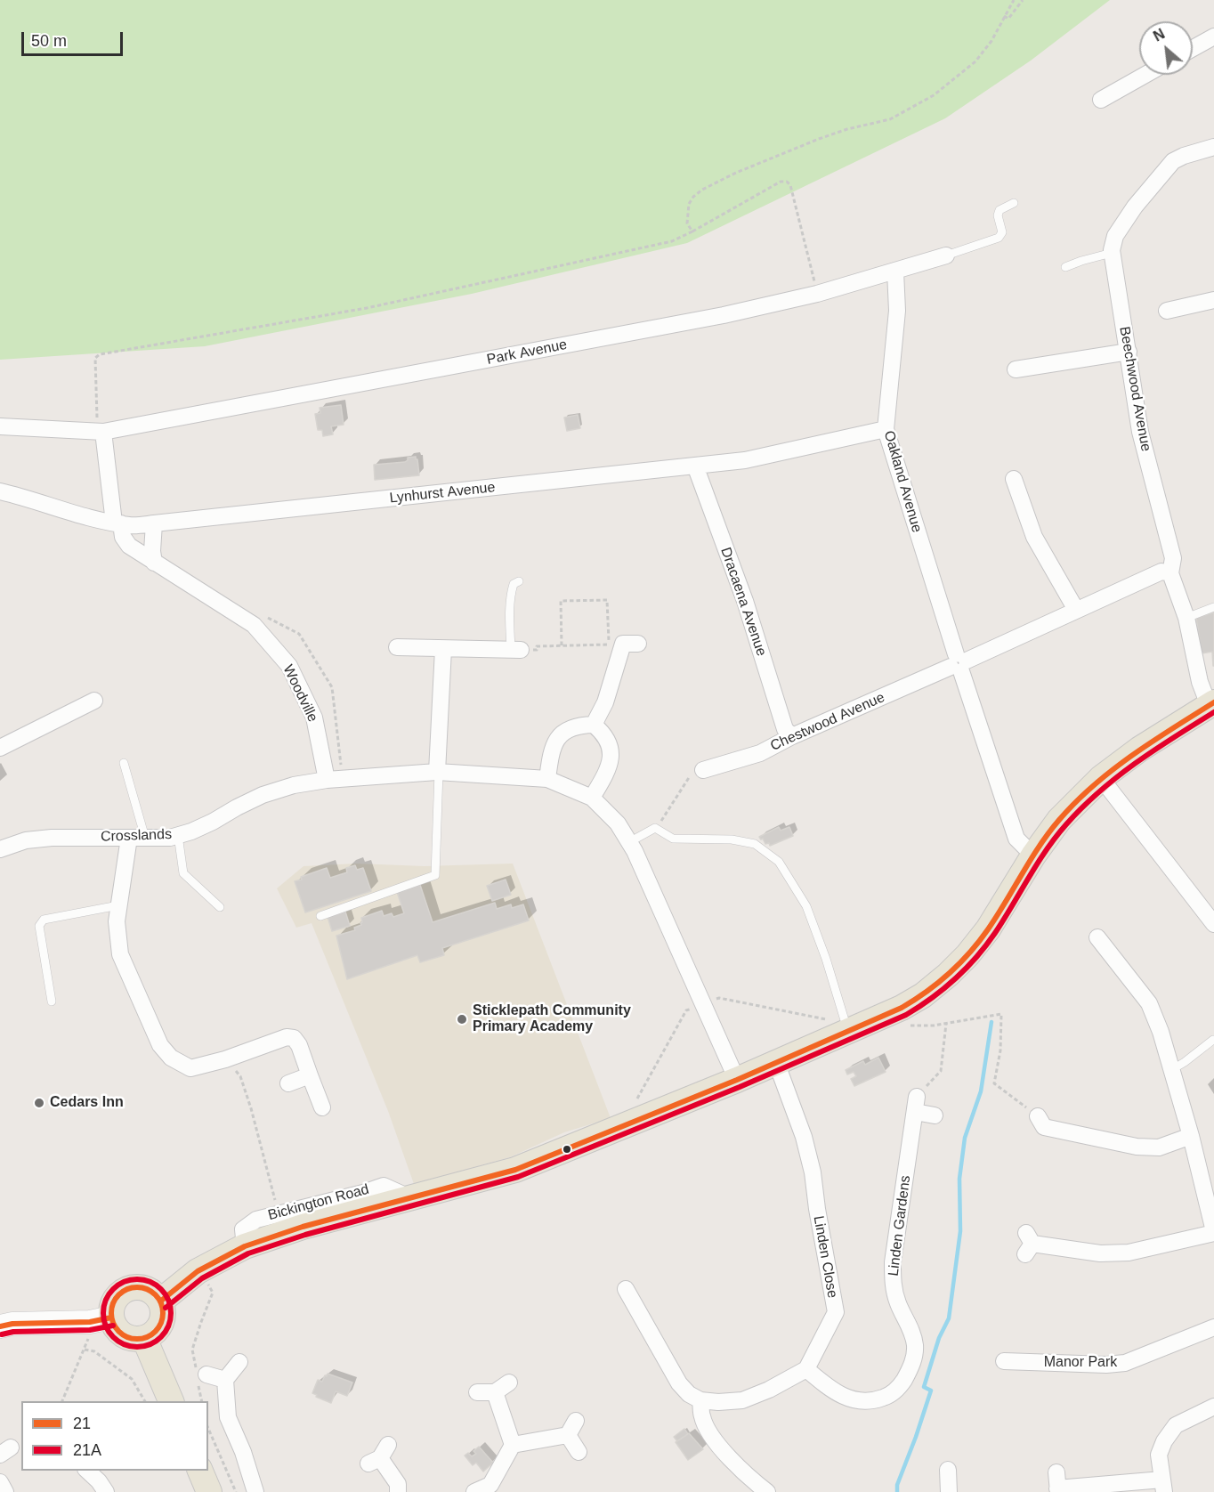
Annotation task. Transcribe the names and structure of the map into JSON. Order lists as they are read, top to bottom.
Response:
{
  "streets": {
    "main road": ["Bickington Road"],
    "street": [
      "Park Avenue",
      "Beechwood Avenue",
      "Oakland Avenue",
      "Lynhurst Avenue",
      "Dracaena Avenue",
      "Woodville",
      "Chestwood Avenue",
      "Crosslands",
      "Linden Gardens",
      "Linden Close",
      "Manor Park"
    ]
  },
  "crossings": [
    ["Park Avenue", "Oakland Avenue"],
    ["Beechwood Avenue", "Chestwood Avenue"],
    ["Beechwood Avenue", "Bickington Road"],
    ["Oakland Avenue", "Lynhurst Avenue"],
    ["Oakland Avenue", "Chestwood Avenue"],
    ["Oakland Avenue", "Bickington Road"],
    ["Lynhurst Avenue", "Dracaena Avenue"],
    ["Lynhurst Avenue", "Woodville"],
    ["Dracaena Avenue", "Chestwood Avenue"],
    ["Woodville", "Crosslands"],
    ["Bickington Road", "Linden Close"],
    ["Linden Gardens", "Linden Close"]
  ],
  "places": ["Sticklepath Community Primary Academy", "Cedars Inn"],
  "lines": ["transit line 21", "transit line 21A"],
  "legend": ["21", "21A"],
  "scale_bar": "50 m",
  "north": "top left"
}
